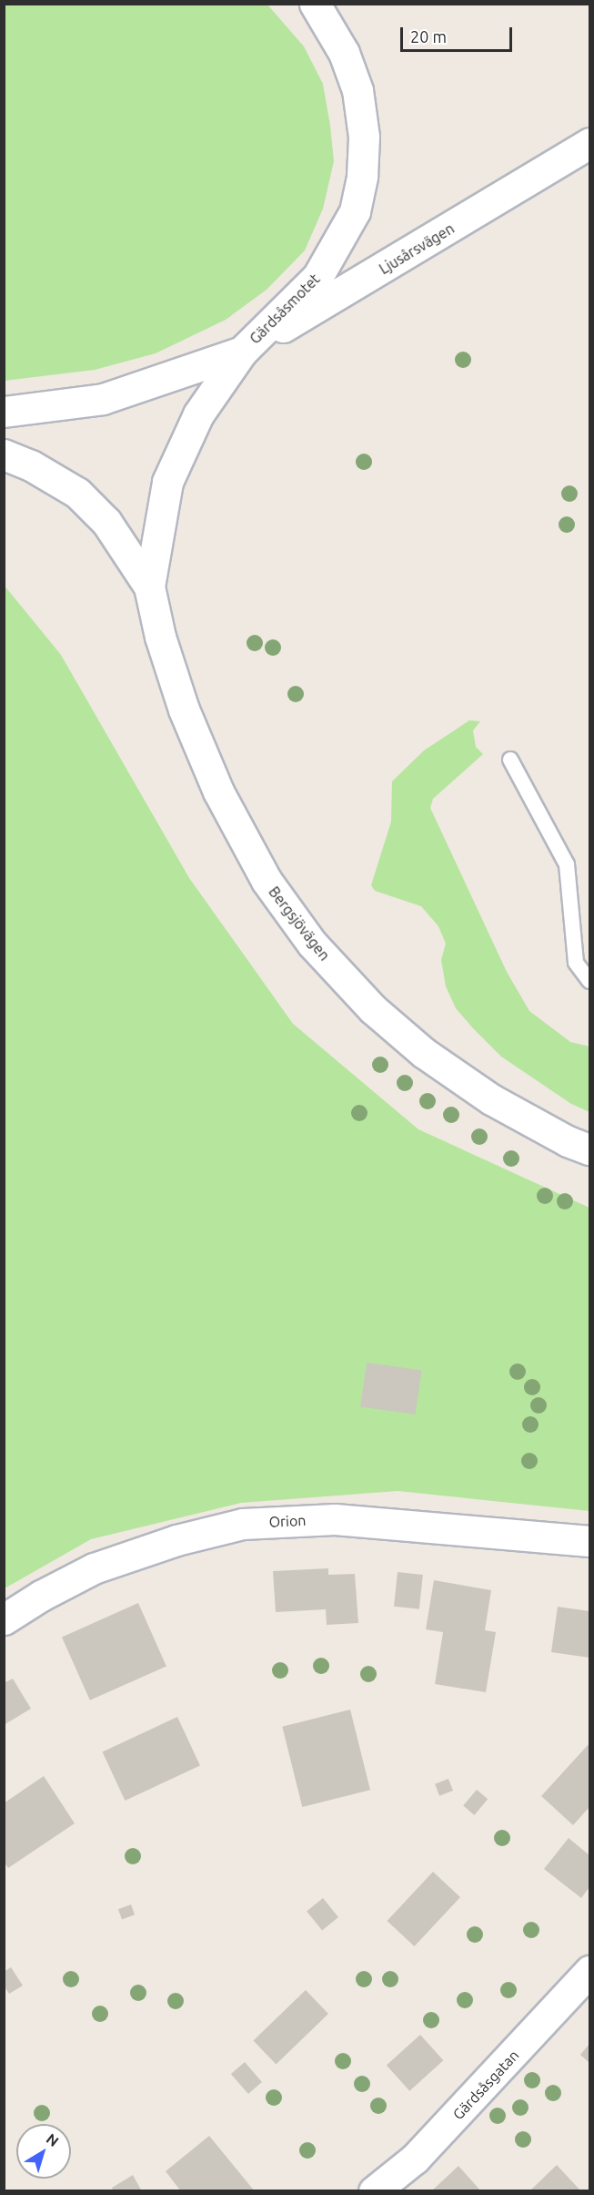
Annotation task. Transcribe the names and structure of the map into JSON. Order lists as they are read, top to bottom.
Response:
{
  "streets": {
    "street": [
      "Ljusårsvägen",
      "Gärdsåsmotet",
      "Bergsjövägen",
      "Orion",
      "Gärdsåsgatan"
    ]
  },
  "crossings": [
    ["Ljusårsvägen", "Gärdsåsmotet"],
    ["Ljusårsvägen", "Bergsjövägen"],
    ["Gärdsåsmotet", "Bergsjövägen"]
  ],
  "scale_bar": "20 m",
  "north": "top right"
}
